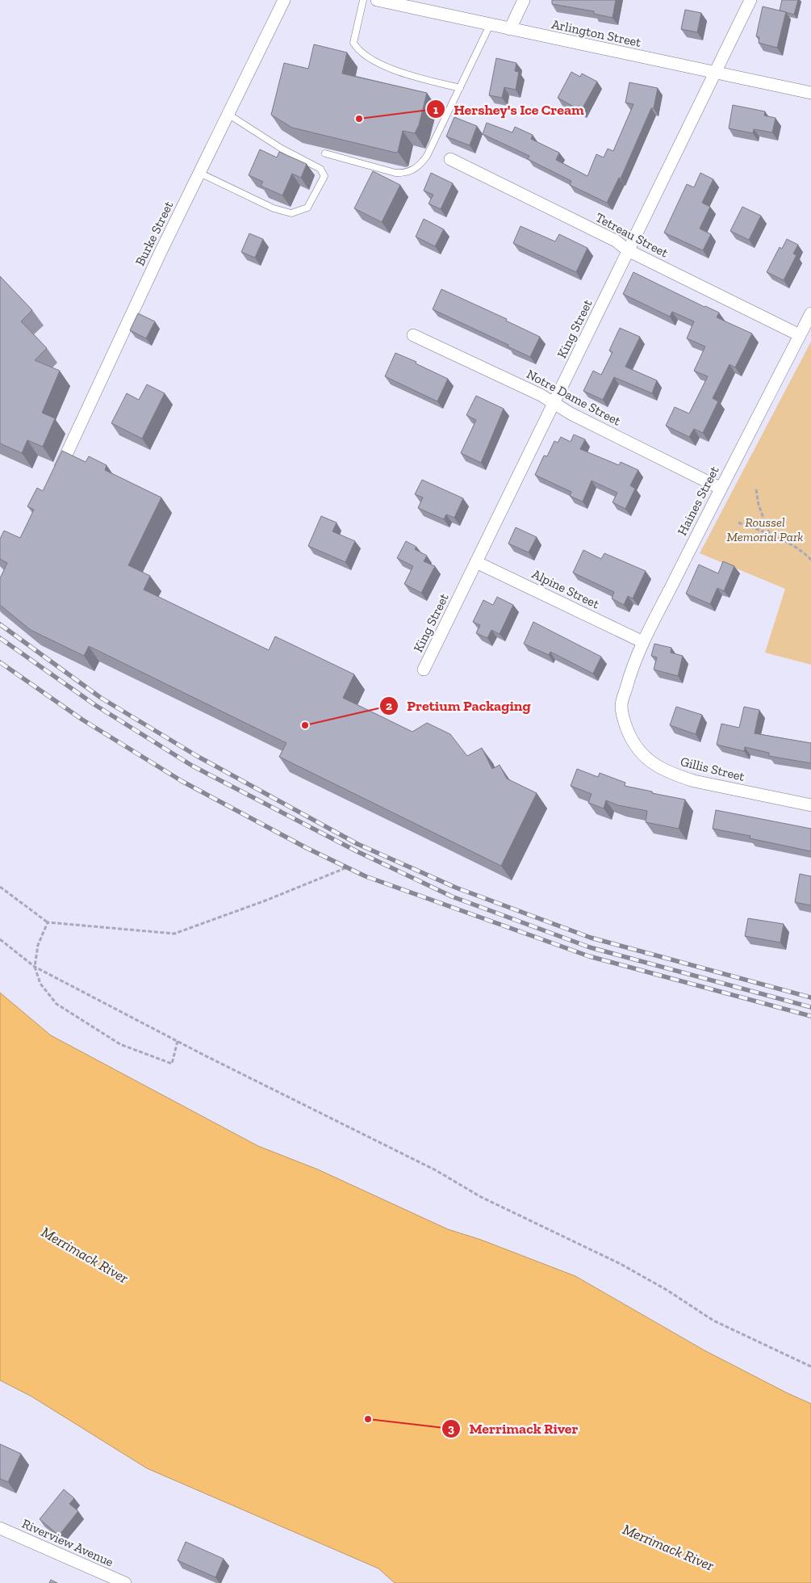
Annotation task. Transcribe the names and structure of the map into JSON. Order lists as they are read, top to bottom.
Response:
{
  "streets": {
    "street": [
      "Arlington Street",
      "Burke Street",
      "Tetreau Street",
      "King Street",
      "Notre Dame Street",
      "Haines Street",
      "Alpine Street",
      "Gillis Street",
      "Riverview Avenue"
    ]
  },
  "crossings": [
    ["Arlington Street", "King Street"],
    ["Tetreau Street", "King Street"],
    ["Tetreau Street", "Haines Street"],
    ["King Street", "Notre Dame Street"],
    ["King Street", "Alpine Street"],
    ["Notre Dame Street", "Haines Street"],
    ["Haines Street", "Alpine Street"],
    ["Haines Street", "Gillis Street"]
  ],
  "water": ["Merrimack River"],
  "parks": ["Roussel Memorial Park"],
  "places": ["Hershey's Ice Cream", "Pretium Packaging", "Merrimack River"]
}
